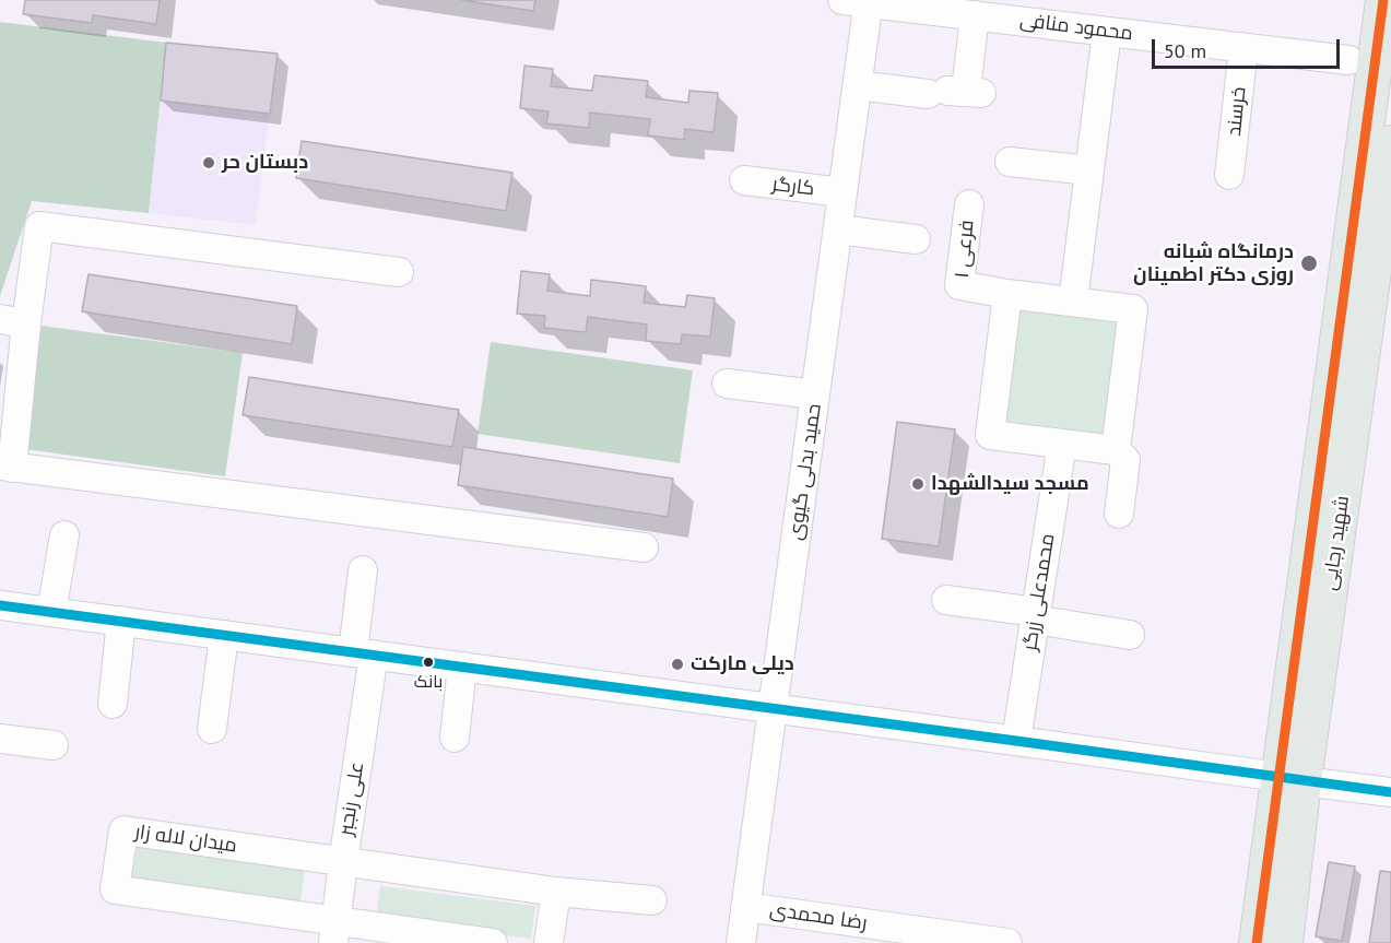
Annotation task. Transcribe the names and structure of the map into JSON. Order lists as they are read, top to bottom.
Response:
{
  "streets": {
    "main road": ["شهید رجایی"],
    "street": [
      "محمود منافی",
      "خرسند",
      "کارگر",
      "فرعی ۱",
      "حمید بدلی گیوی",
      "محمدعلی زرگر",
      "علی رنجبر",
      "میدان لاله زار",
      "رضا محمدی"
    ]
  },
  "crossings": [
    ["محمود منافی", "خرسند"],
    ["محمود منافی", "حمید بدلی گیوی"],
    ["کارگر", "حمید بدلی گیوی"],
    ["حمید بدلی گیوی", "رضا محمدی"],
    ["علی رنجبر", "میدان لاله زار"]
  ],
  "places": [
    "دبستان حر",
    "درمانگاه شبانه روزی دکتر اطمینان",
    "مسجد سیدالشهدا",
    "بانک",
    "دیلی مارکت"
  ],
  "scale_bar": "50 m"
}
